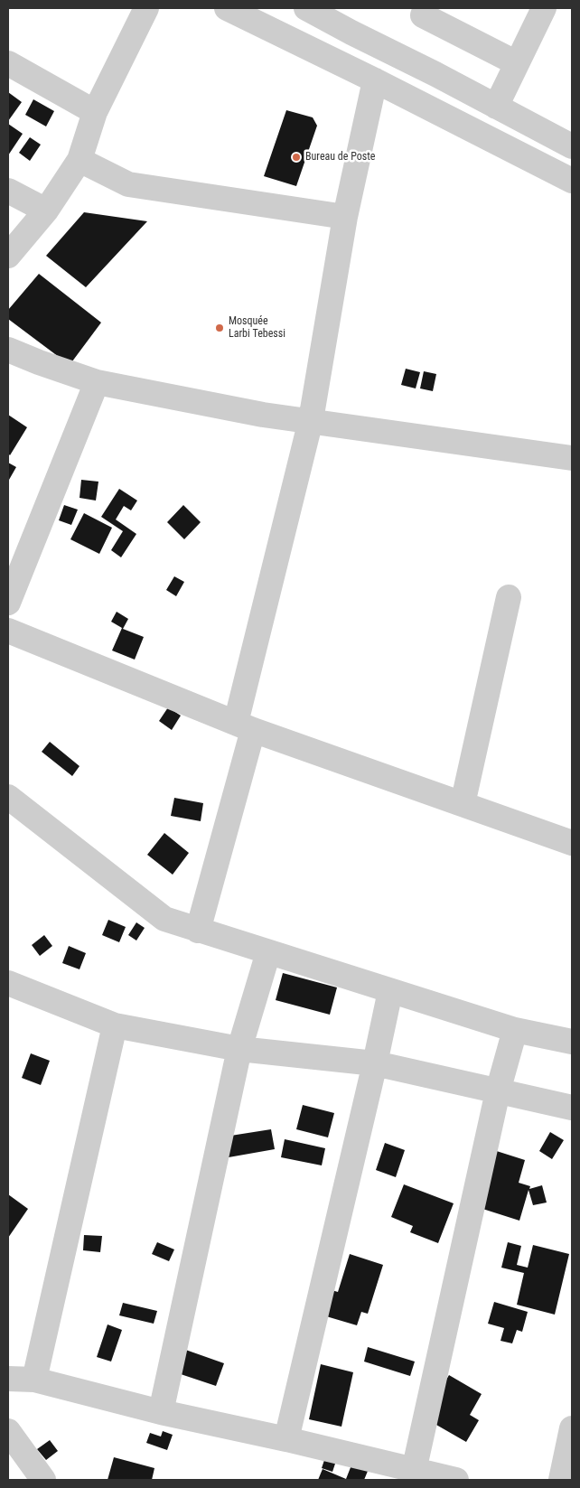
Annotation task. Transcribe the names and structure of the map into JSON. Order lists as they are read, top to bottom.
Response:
{
  "places": ["Bureau de Poste", "Mosquée Larbi Tebessi"]
}
